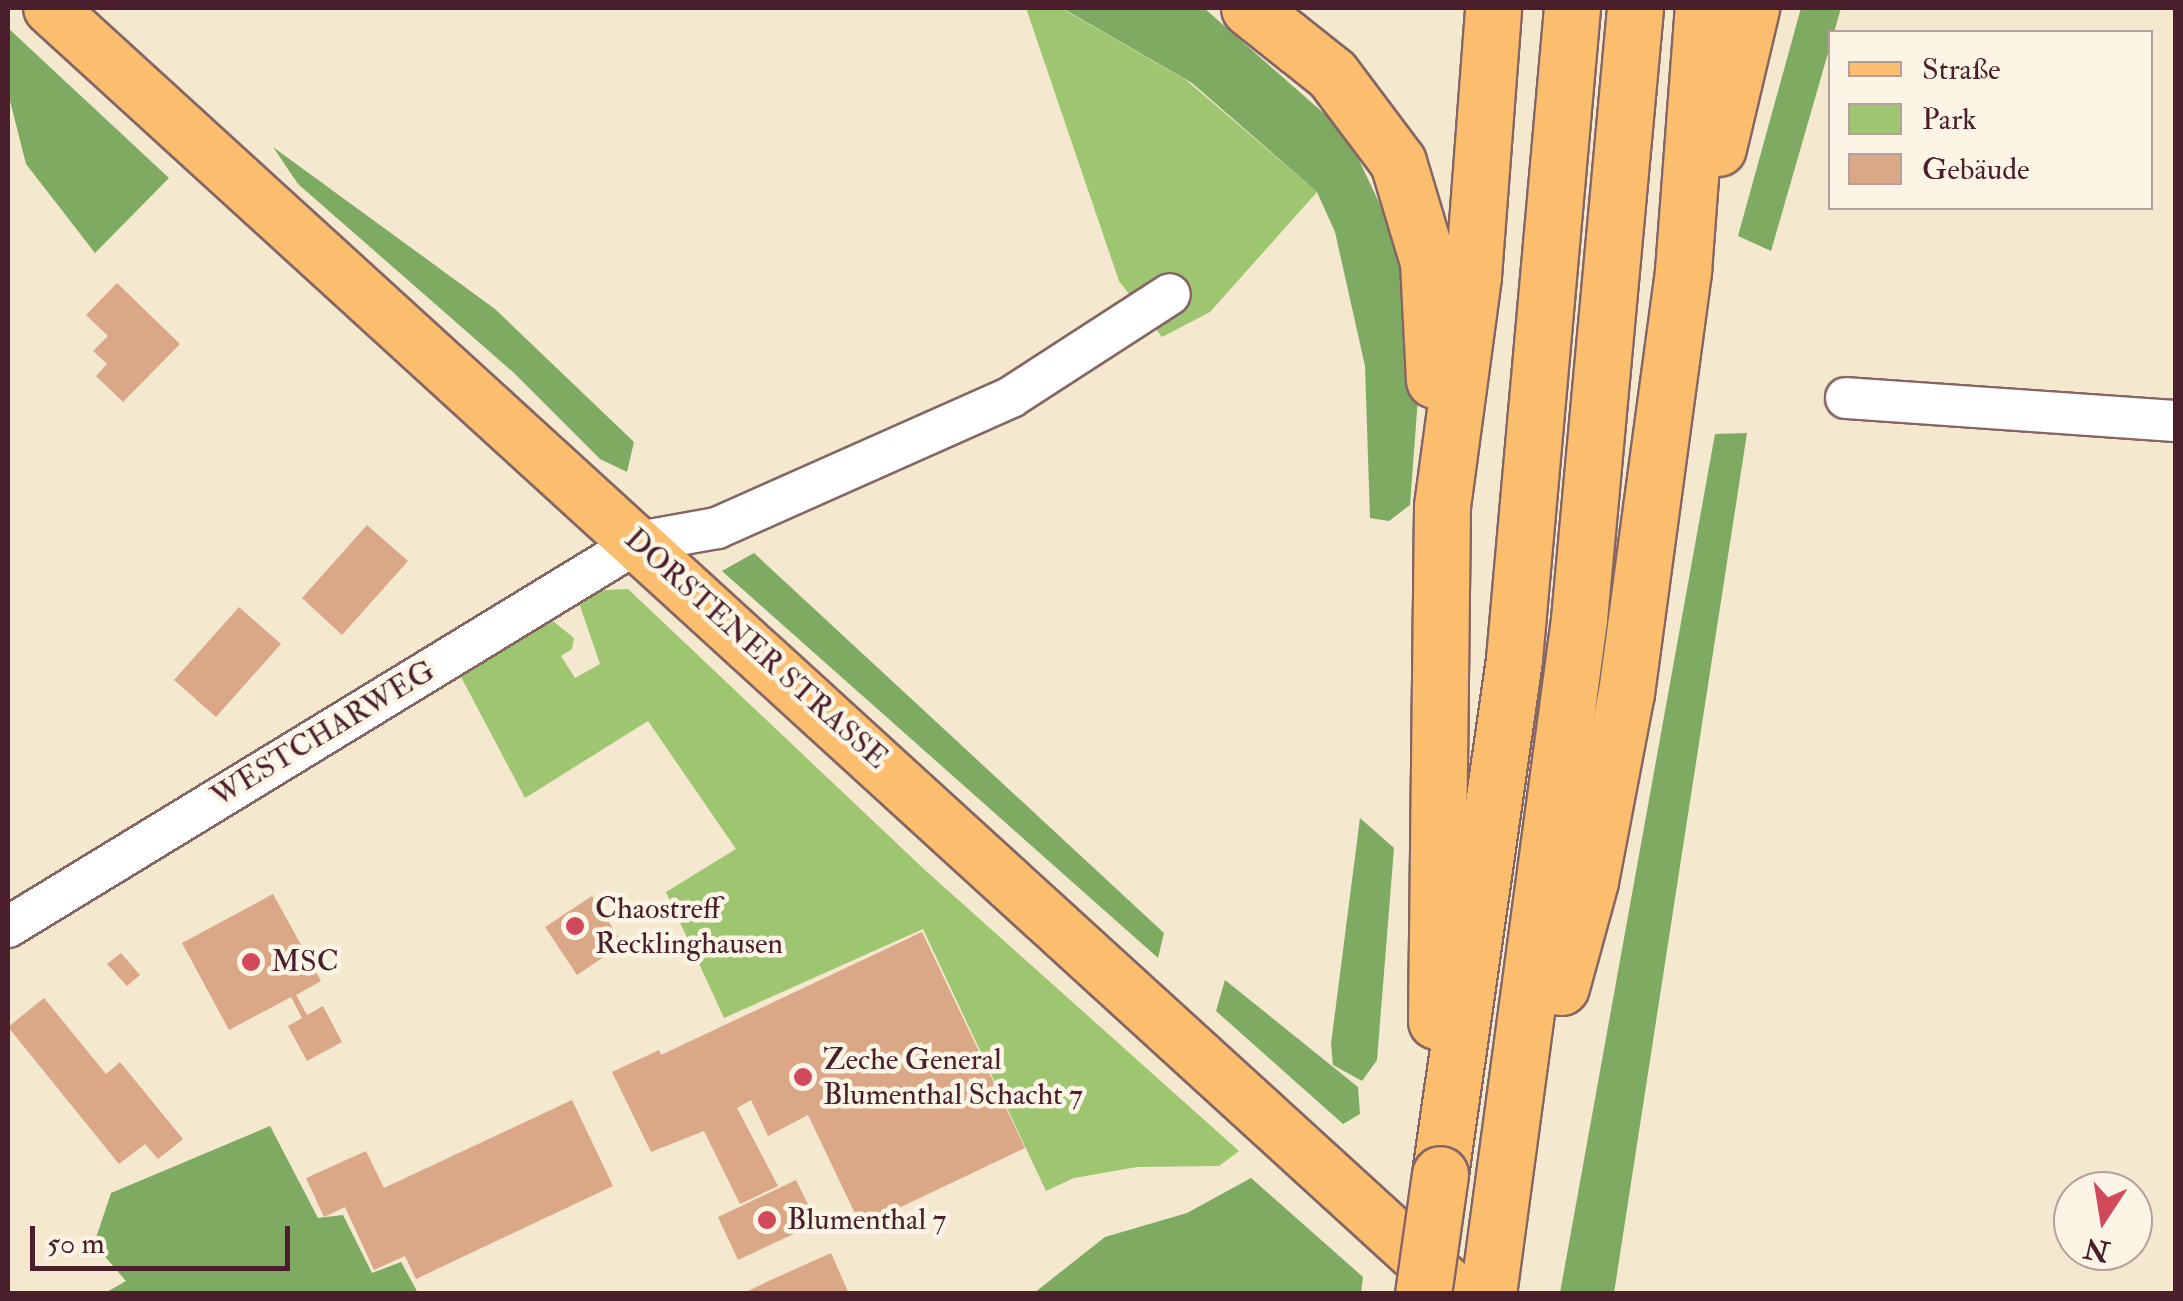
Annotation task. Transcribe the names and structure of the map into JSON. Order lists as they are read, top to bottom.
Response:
{
  "streets": {
    "main road": ["DORSTENER STRASSE"],
    "street": ["WESTCHARWEG"]
  },
  "crossings": [
    ["DORSTENER STRASSE", "WESTCHARWEG"]
  ],
  "places": [
    "Chaostreff Recklinghausen",
    "MSC",
    "Zeche General Blumenthal Schacht 7",
    "Blumenthal 7"
  ],
  "legend": ["Straße", "Park", "Gebäude"],
  "scale_bar": "50 m",
  "north": "bottom"
}
